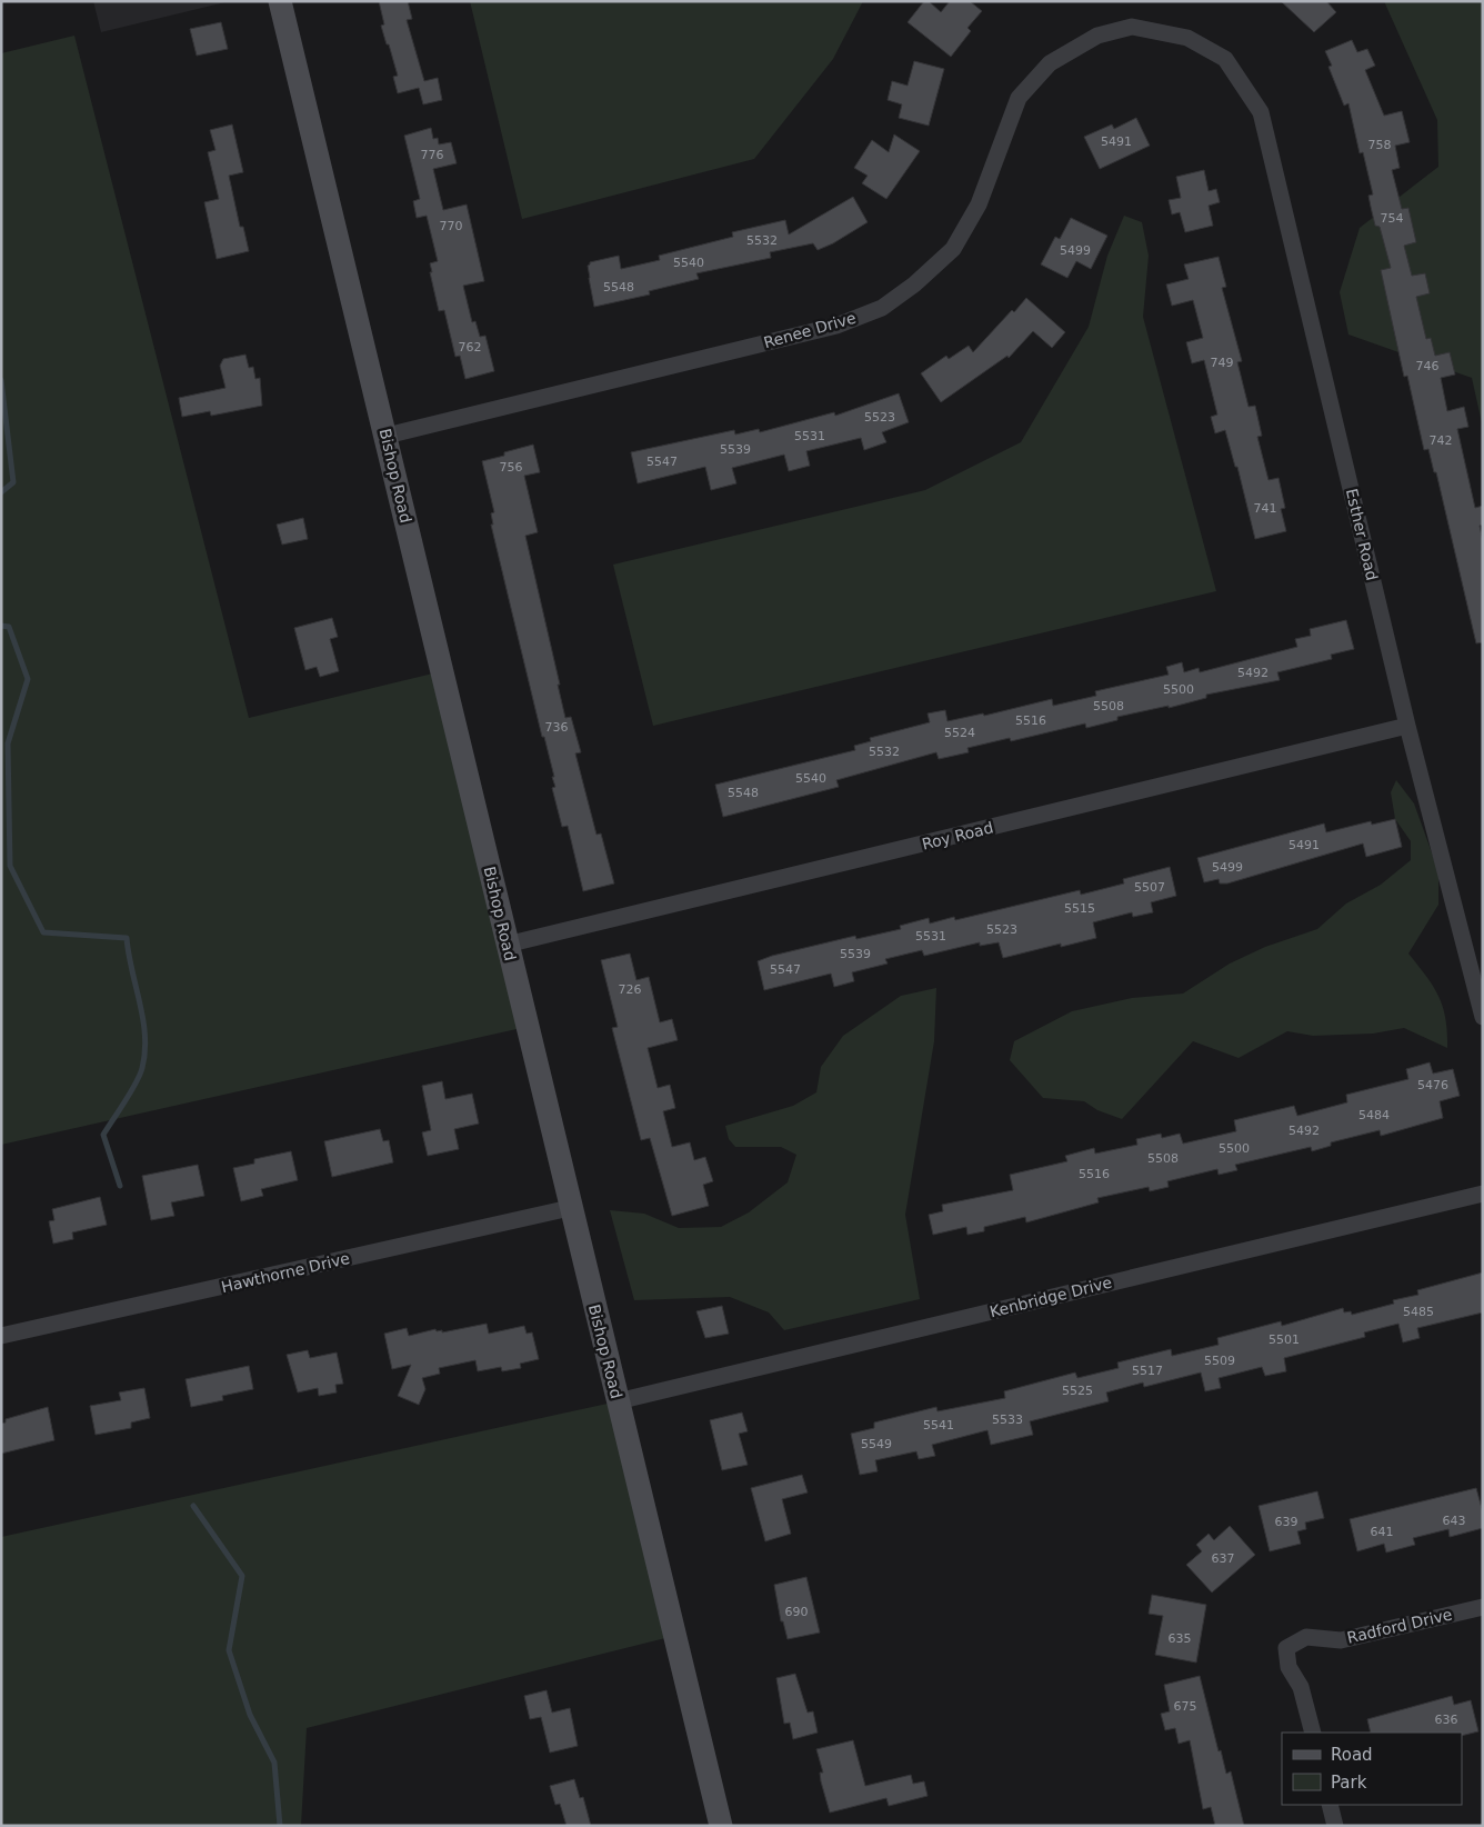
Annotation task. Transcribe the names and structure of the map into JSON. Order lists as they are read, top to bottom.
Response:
{
  "streets": {
    "street": [
      "Renee Drive",
      "Bishop Road",
      "Esther Road",
      "Roy Road",
      "Hawthorne Drive",
      "Kenbridge Drive",
      "Radford Drive"
    ]
  },
  "crossings": [
    ["Renee Drive", "Bishop Road"],
    ["Renee Drive", "Esther Road"],
    ["Bishop Road", "Roy Road"],
    ["Bishop Road", "Hawthorne Drive"],
    ["Bishop Road", "Kenbridge Drive"],
    ["Esther Road", "Roy Road"]
  ],
  "house_numbers": [
    "5491",
    "758",
    "776",
    "754",
    "770",
    "5532",
    "5499",
    "5540",
    "5548",
    "762",
    "749",
    "746",
    "5523",
    "5531",
    "742",
    "5539",
    "5547",
    "756",
    "741",
    "5492",
    "5500",
    "5508",
    "5516",
    "736",
    "5524",
    "5532",
    "5540",
    "5548",
    "5491",
    "5499",
    "5507",
    "5515",
    "5523",
    "5531",
    "5539",
    "5547",
    "726",
    "5476",
    "5484",
    "5492",
    "5500",
    "5508",
    "5516",
    "5485",
    "5501",
    "5509",
    "5517",
    "5525",
    "5533",
    "5541",
    "5549",
    "643",
    "639",
    "641",
    "637",
    "690",
    "635",
    "675",
    "636"
  ],
  "legend": ["Road", "Park"]
}
